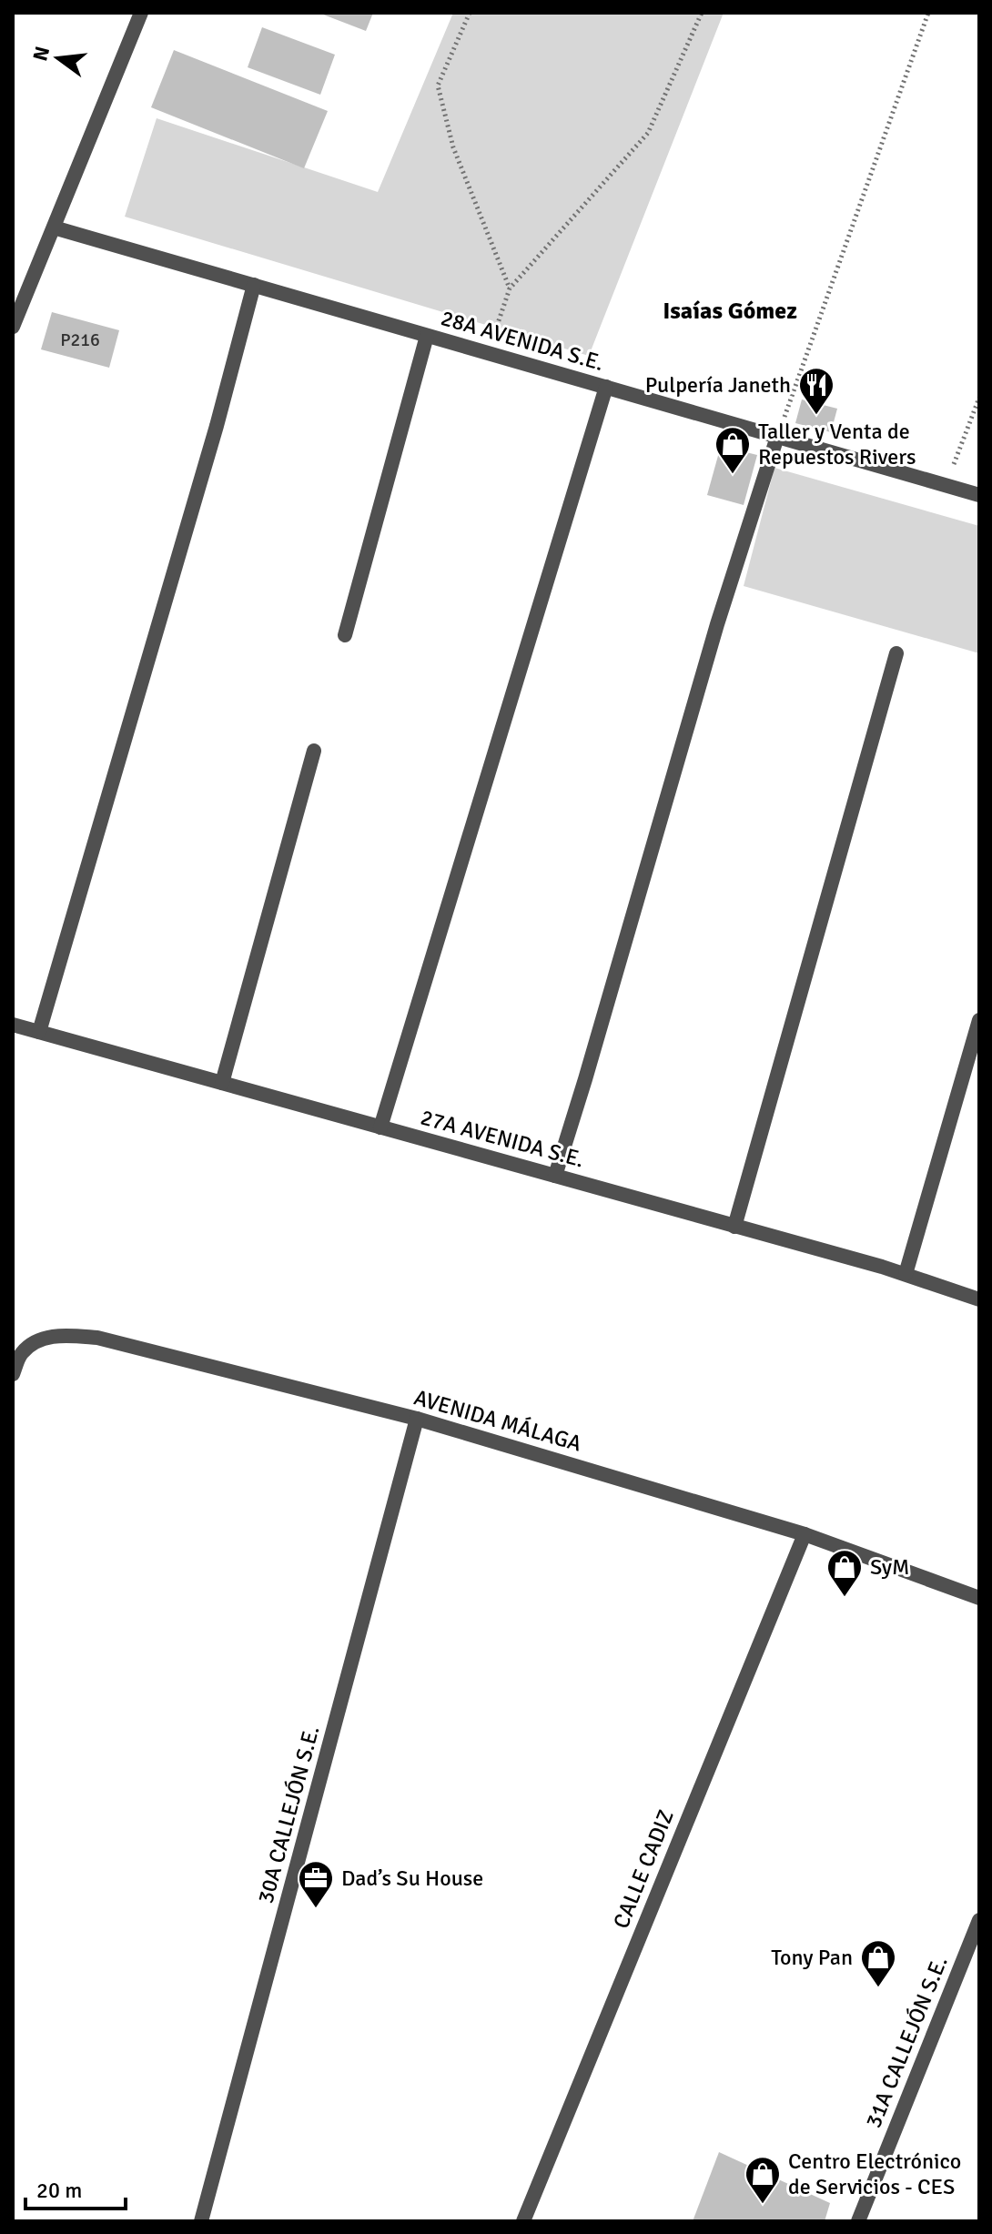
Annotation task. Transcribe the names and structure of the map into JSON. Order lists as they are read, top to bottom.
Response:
{
  "streets": {
    "street": [
      "28A AVENIDA S.E.",
      "27A AVENIDA S.E.",
      "AVENIDA MÁLAGA",
      "30A CALLEJÓN S.E.",
      "CALLE CADIZ",
      "31A CALLEJÓN S.E."
    ]
  },
  "crossings": [
    ["AVENIDA MÁLAGA", "30A CALLEJÓN S.E."],
    ["AVENIDA MÁLAGA", "CALLE CADIZ"]
  ],
  "districts": ["Isaías Gómez"],
  "places": {
    "restaurant": ["Pulpería Janeth"],
    "shop": [
      "Taller y Venta de Repuestos Rivers",
      "SyM",
      "Tony Pan",
      "Centro Electrónico de Servicios - CES"
    ],
    "office": ["Dad’s Su House"]
  },
  "house_numbers": ["P216"],
  "scale_bar": "20 m",
  "north": "left"
}
